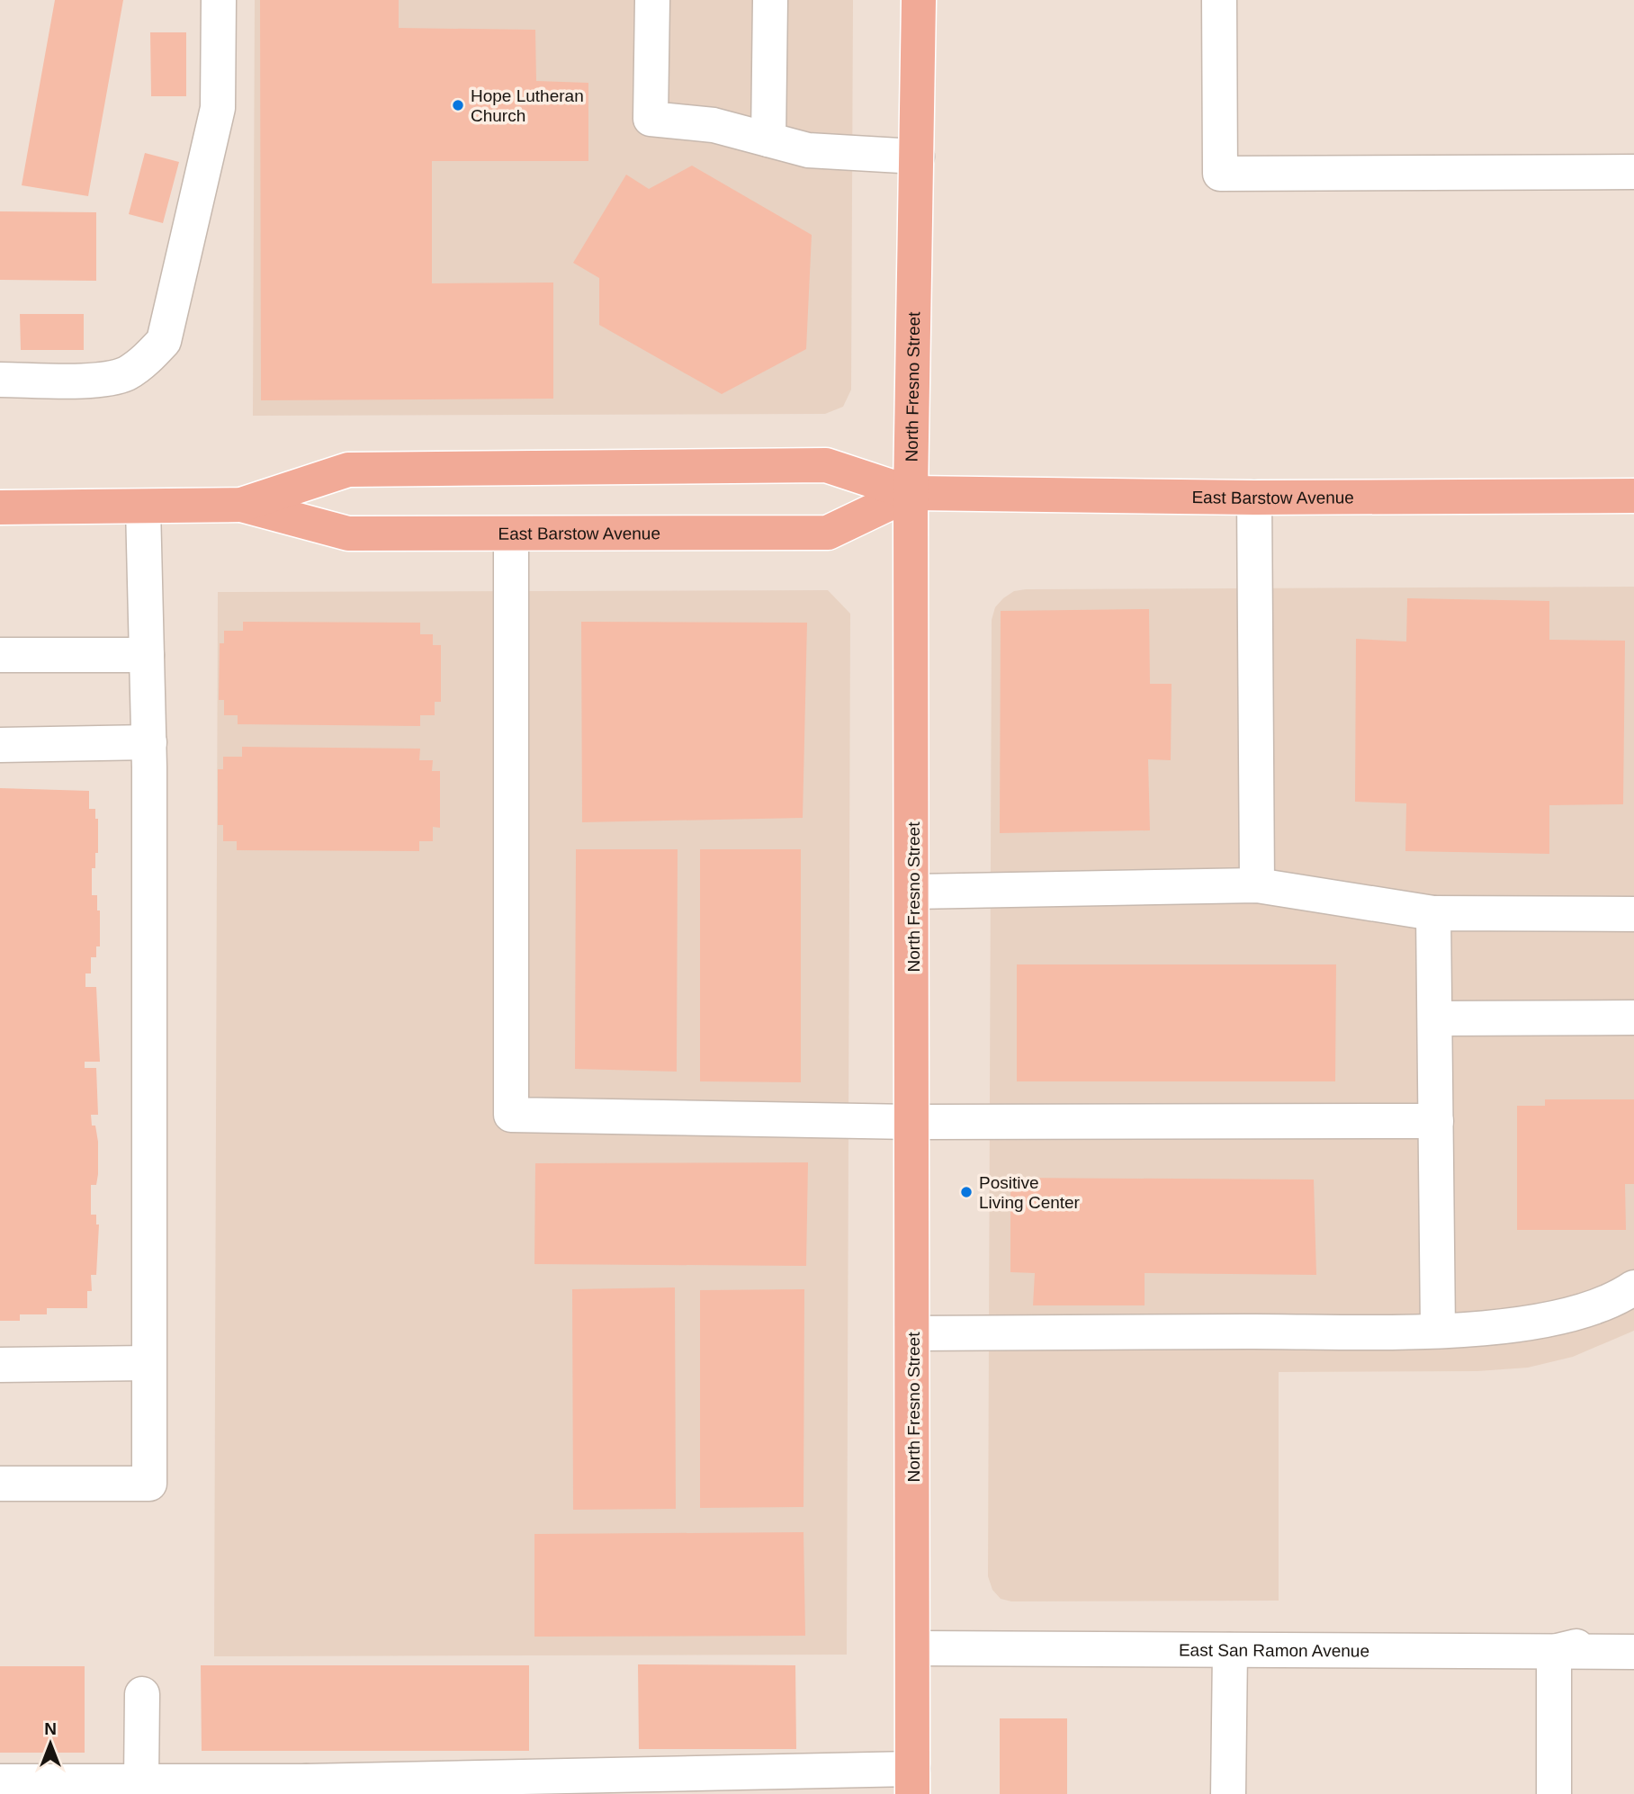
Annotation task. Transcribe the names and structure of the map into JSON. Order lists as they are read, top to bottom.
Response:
{
  "streets": {
    "main road": ["North Fresno Street", "East Barstow Avenue"],
    "street": ["East San Ramon Avenue"]
  },
  "crossings": [
    ["North Fresno Street", "East Barstow Avenue"],
    ["North Fresno Street", "East San Ramon Avenue"]
  ],
  "places": ["Hope Lutheran Church", "Positive Living Center"],
  "north": "top"
}
